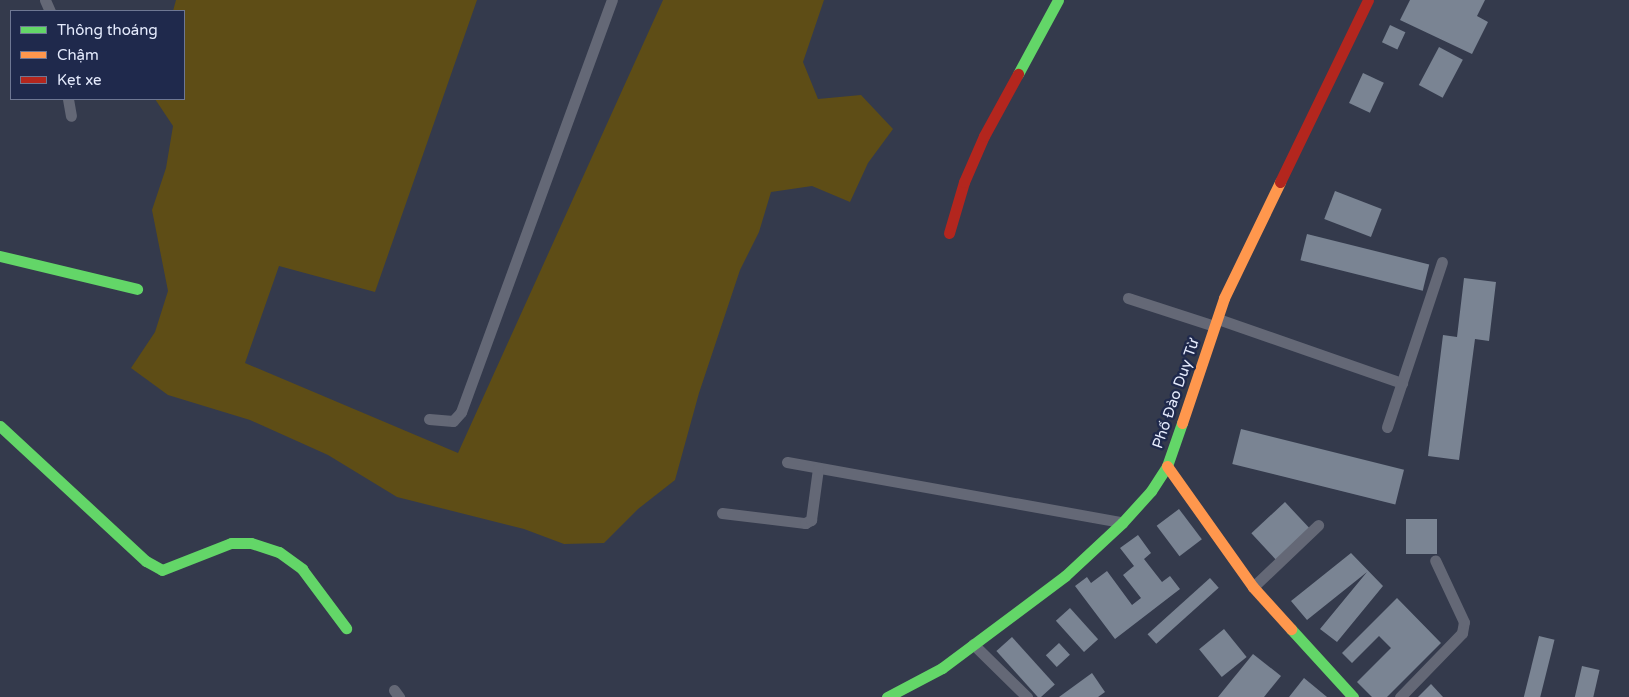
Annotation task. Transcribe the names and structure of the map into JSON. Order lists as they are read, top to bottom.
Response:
{
  "streets": {
    "street": ["Phố Đào Duy Từ"]
  },
  "legend": ["Thông thoáng", "Chậm", "Kẹt xe"]
}
